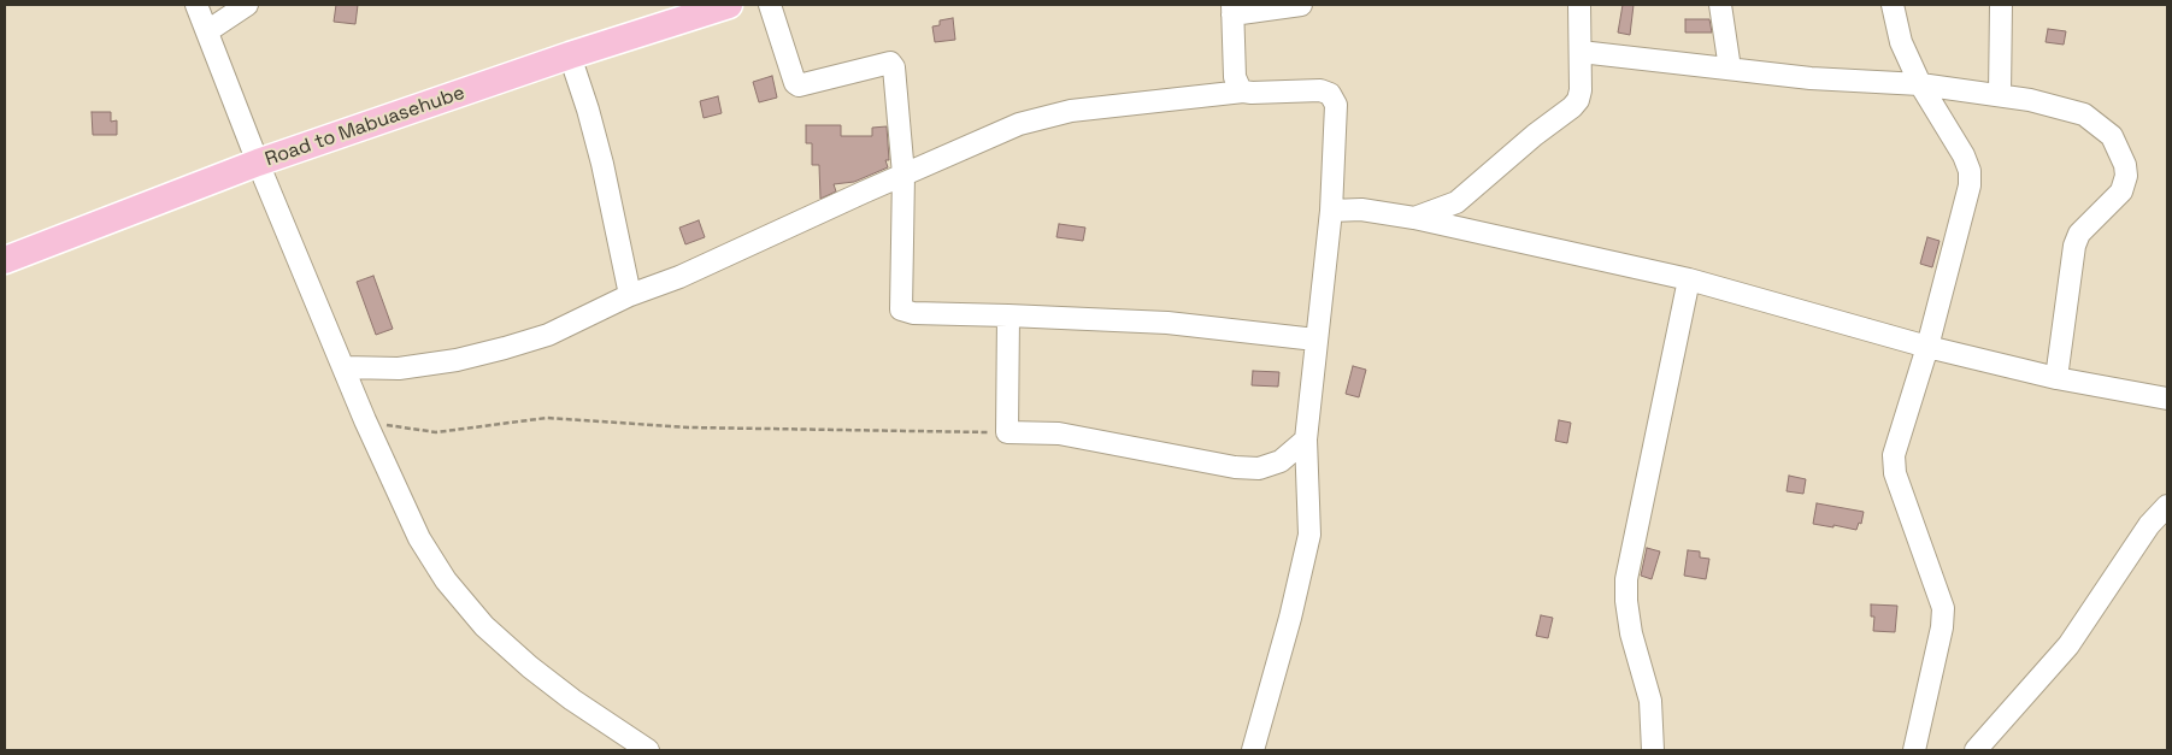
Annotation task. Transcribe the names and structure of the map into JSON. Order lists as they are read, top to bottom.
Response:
{
  "streets": {
    "main road": ["Road to Mabuasehube"]
  }
}
